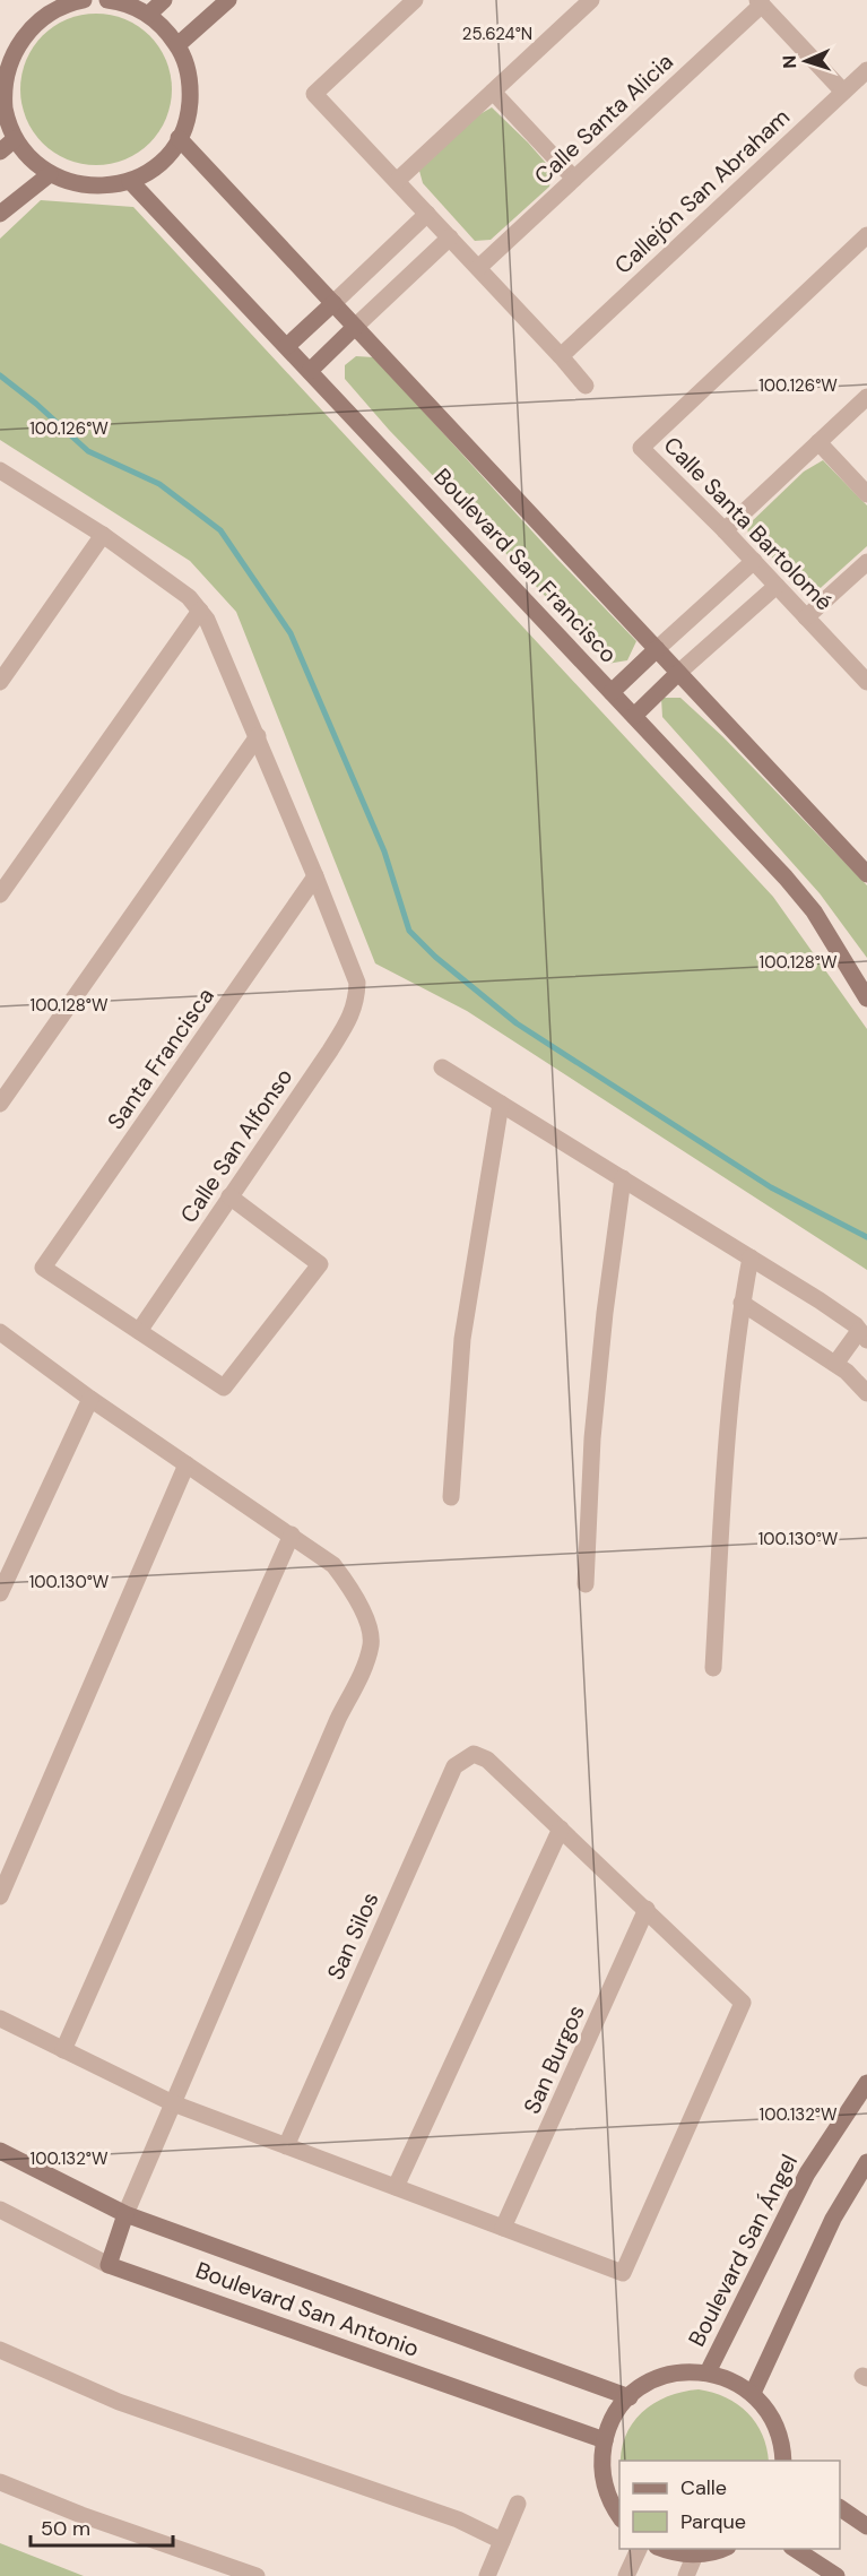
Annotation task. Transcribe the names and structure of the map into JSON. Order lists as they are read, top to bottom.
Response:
{
  "streets": {
    "street": [
      "Calle Santa Alicia",
      "Callejón San Abraham",
      "Calle Santa Bartolomé",
      "Boulevard San Francisco",
      "Santa Francisca",
      "Calle San Alfonso",
      "San Silos",
      "San Burgos",
      "Boulevard San Ángel",
      "Boulevard San Antonio"
    ]
  },
  "crossings": [
    ["Santa Francisca", "Calle San Alfonso"]
  ],
  "legend": ["Calle", "Parque"],
  "scale_bar": "50 m",
  "north": "left",
  "coordinates": [
    "25.624°N",
    "100.126°W",
    "100.128°W",
    "100.130°W",
    "100.132°W"
  ]
}
